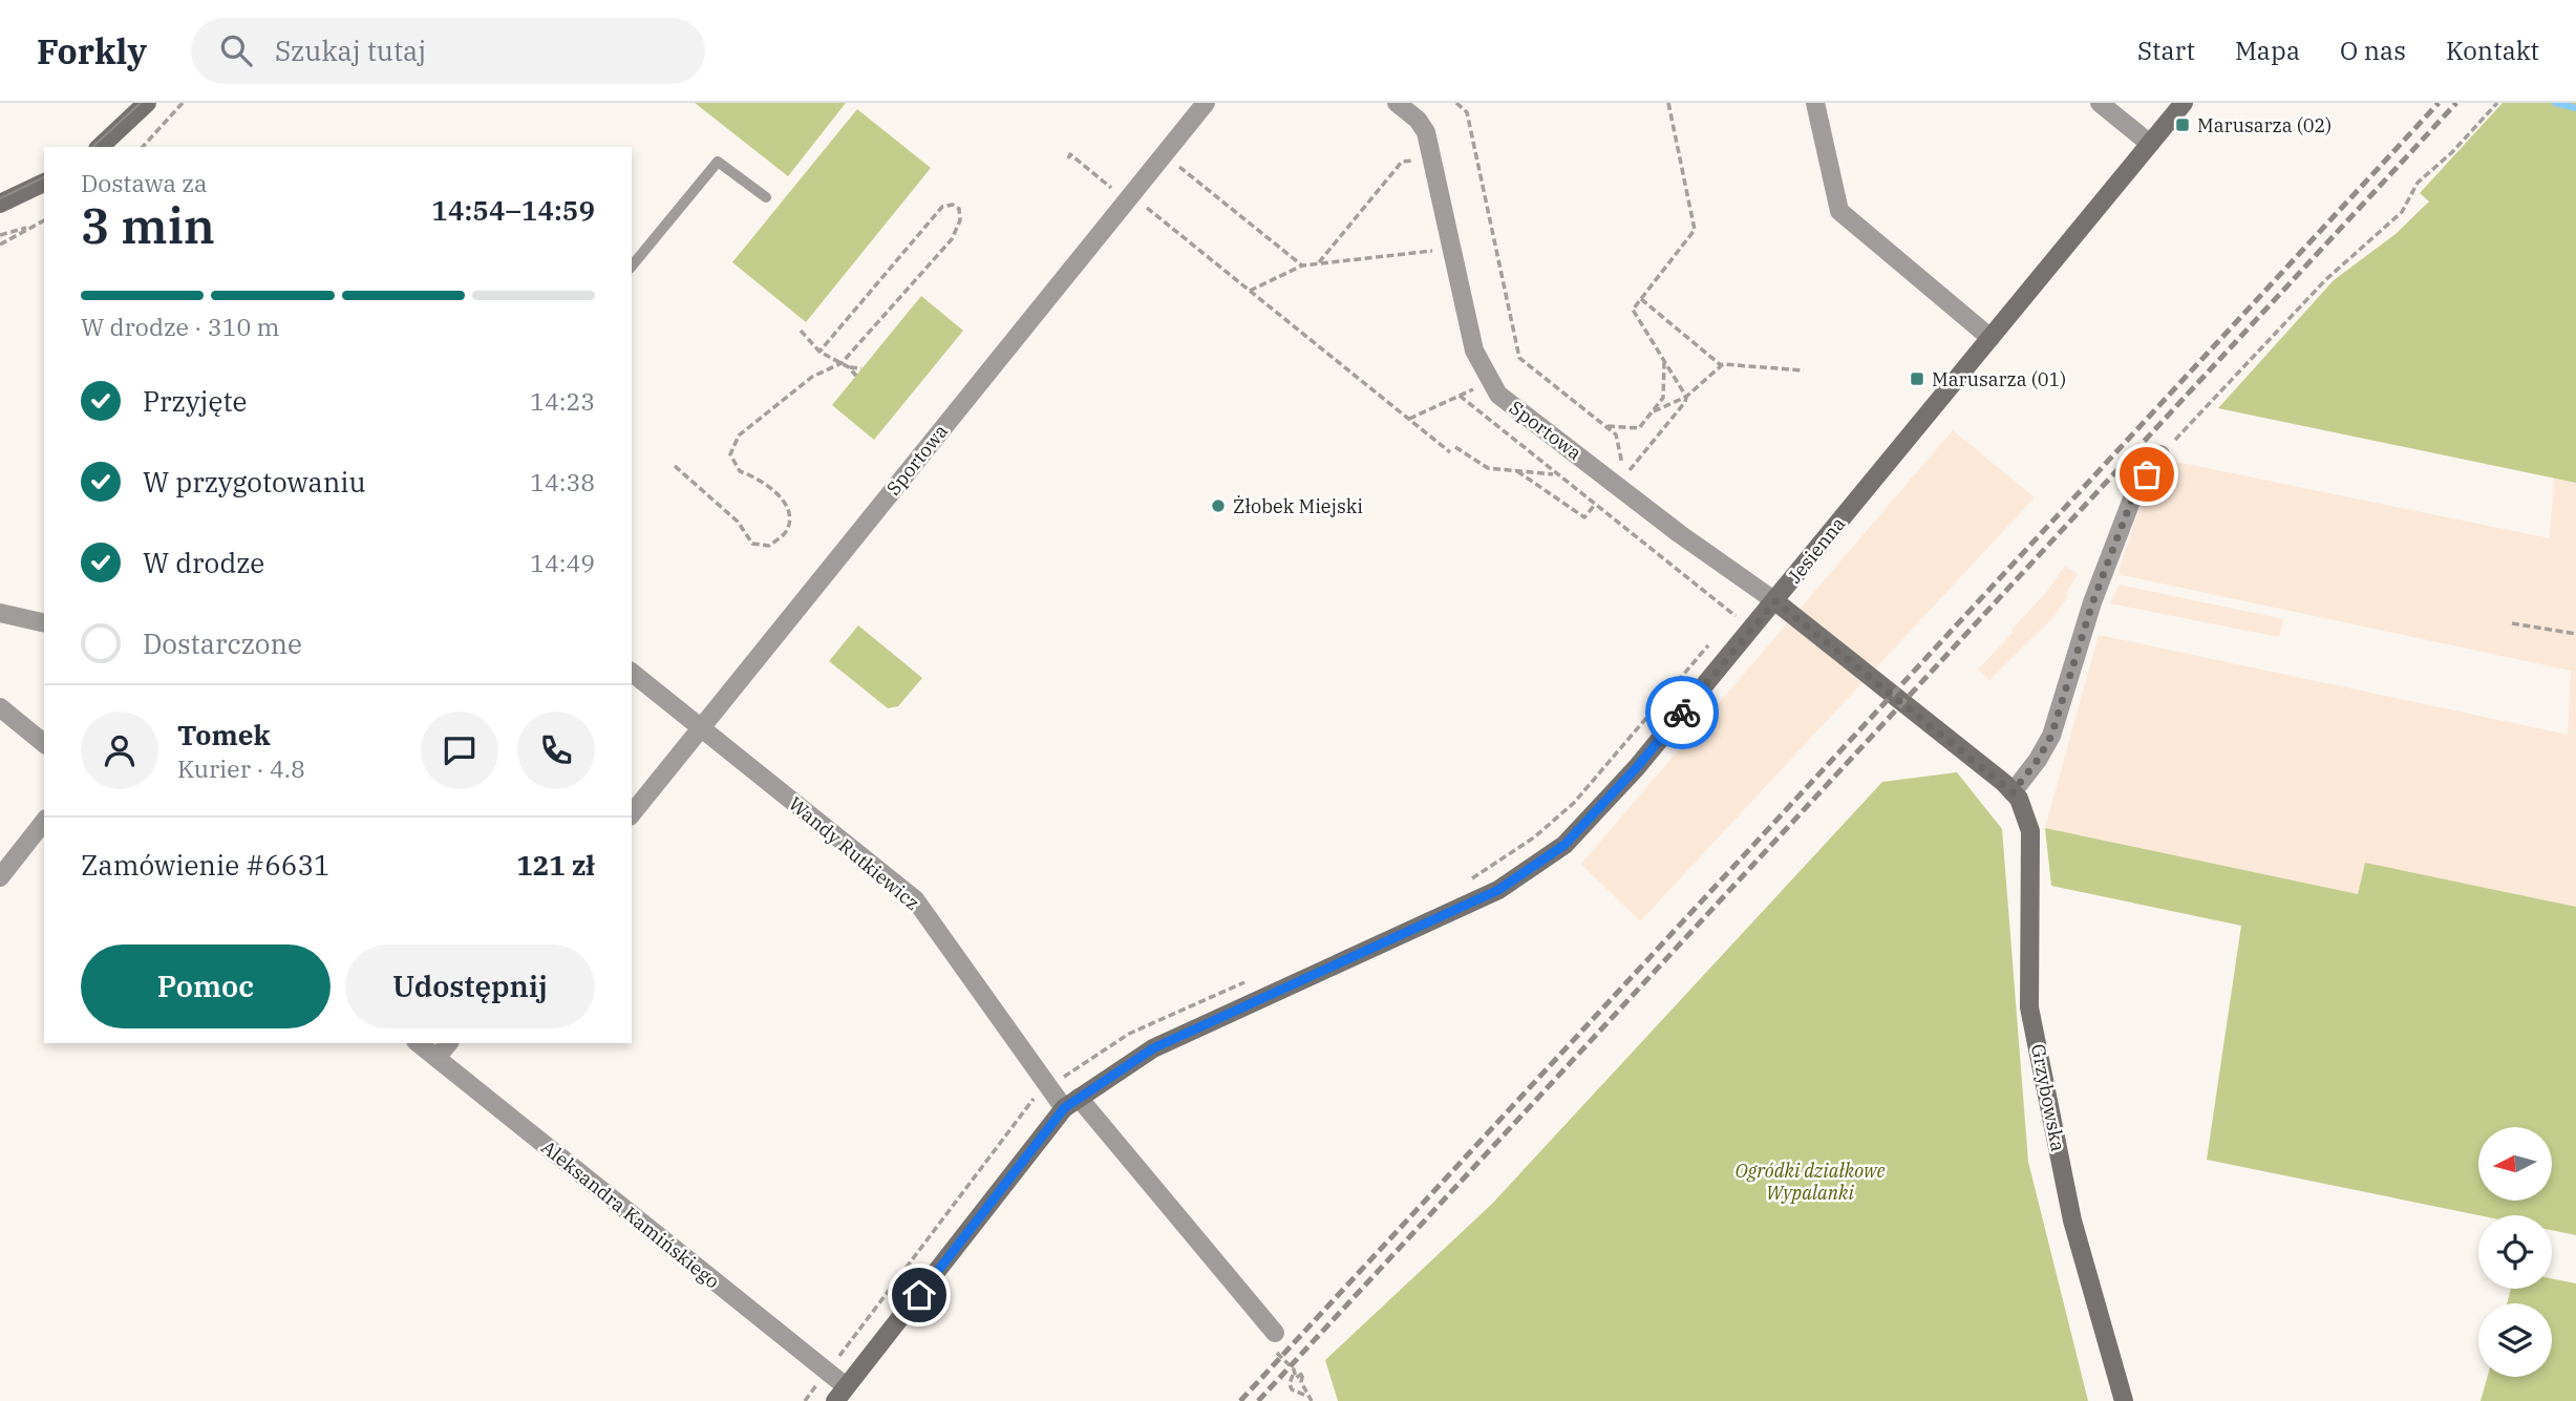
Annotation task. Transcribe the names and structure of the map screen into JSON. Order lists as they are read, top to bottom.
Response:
{
  "streets": {
    "street": [
      "Sportowa",
      "Jesienna",
      "Wandy Rutkiewicz",
      "Grzybowska",
      "Aleksandra Kamińskiego"
    ]
  },
  "crossings": [
    ["Sportowa", "Jesienna"],
    ["Sportowa", "Wandy Rutkiewicz"],
    ["Sportowa", "Grzybowska"],
    ["Jesienna", "Wandy Rutkiewicz"],
    ["Jesienna", "Grzybowska"],
    ["Jesienna", "Aleksandra Kamińskiego"]
  ],
  "parks": ["Ogródki działkowe Wypalanki"],
  "places": {
    "transit": ["Marusarza (02)", "Marusarza (01)"],
    "other": ["Żłobek Miejski"]
  },
  "north": "left",
  "page": {
    "header": "Forkly",
    "search": "Szukaj tutaj",
    "nav": [
      "Start",
      "Mapa",
      "O nas",
      "Kontakt"
    ],
    "heading": ["3 min", "Dostawa za", "14:54–14:59"],
    "panel": [
      "Tomek",
      "Kurier · 4.8",
      "Zamówienie #6631",
      "121 zł"
    ],
    "bar": "W drodze · 310 m",
    "list": [
      ["Przyjęte", "14:23"],
      ["W przygotowaniu", "14:38"],
      ["W drodze", "14:49"],
      "Dostarczone"
    ],
    "buttons": ["Pomoc", "Udostępnij"]
  }
}
